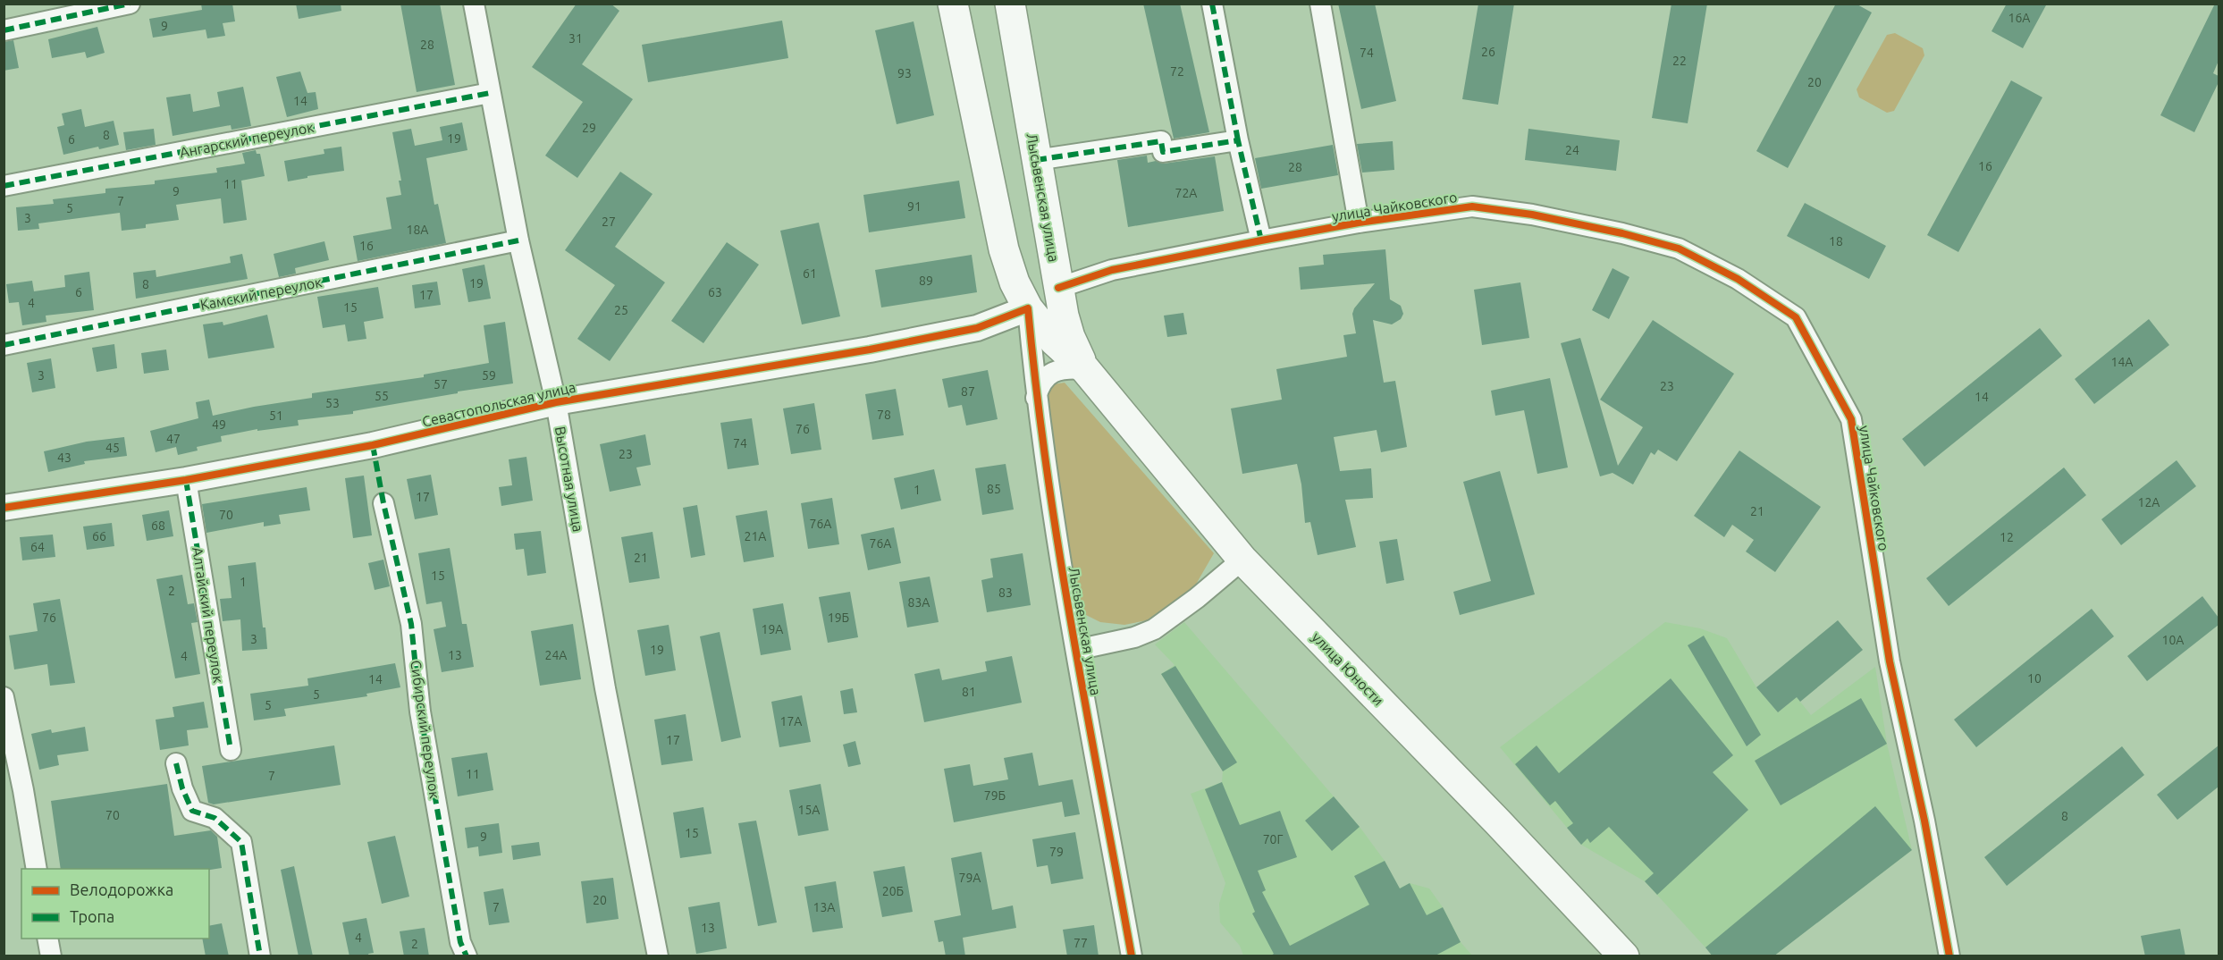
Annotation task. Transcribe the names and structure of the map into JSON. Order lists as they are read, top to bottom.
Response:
{
  "streets": {
    "main road": ["Лысьвенская улица", "Севастопольская улица", "улица Юности"],
    "street": [
      "Ангарский переулок",
      "улица Чайковского",
      "Камский переулок",
      "Высотная улица",
      "Алтайский переулок",
      "Сибирский переулок"
    ]
  },
  "crossings": [
    ["Ангарский переулок", "Высотная улица"],
    ["Лысьвенская улица", "улица Чайковского"],
    ["Лысьвенская улица", "Севастопольская улица"],
    ["Лысьвенская улица", "улица Юности"],
    ["улица Чайковского", "Севастопольская улица"],
    ["Камский переулок", "Высотная улица"],
    ["Севастопольская улица", "Высотная улица"],
    ["Севастопольская улица", "Алтайский переулок"]
  ],
  "house_numbers": [
    "16А",
    "9",
    "31",
    "28",
    "26",
    "74",
    "22",
    "72",
    "93",
    "20",
    "14",
    "29",
    "8",
    "19",
    "6",
    "24",
    "16",
    "28",
    "11",
    "9",
    "72А",
    "7",
    "91",
    "5",
    "3",
    "27",
    "18А",
    "18",
    "16",
    "61",
    "89",
    "19",
    "8",
    "6",
    "63",
    "17",
    "4",
    "15",
    "25",
    "14А",
    "3",
    "59",
    "57",
    "23",
    "87",
    "55",
    "14",
    "53",
    "78",
    "51",
    "49",
    "76",
    "47",
    "74",
    "45",
    "23",
    "43",
    "85",
    "1",
    "17",
    "12А",
    "21",
    "70",
    "76А",
    "68",
    "66",
    "21А",
    "12",
    "76А",
    "64",
    "21",
    "15",
    "1",
    "2",
    "83",
    "83А",
    "76",
    "19Б",
    "19А",
    "3",
    "10А",
    "19",
    "13",
    "24А",
    "4",
    "10",
    "14",
    "81",
    "5",
    "5",
    "17А",
    "17",
    "11",
    "7",
    "79Б",
    "15А",
    "70",
    "8",
    "15",
    "9",
    "70Г",
    "79",
    "79А",
    "20Б",
    "20",
    "7",
    "13А",
    "13",
    "4",
    "77",
    "2"
  ],
  "legend": ["Велодорожка", "Тропа"]
}
